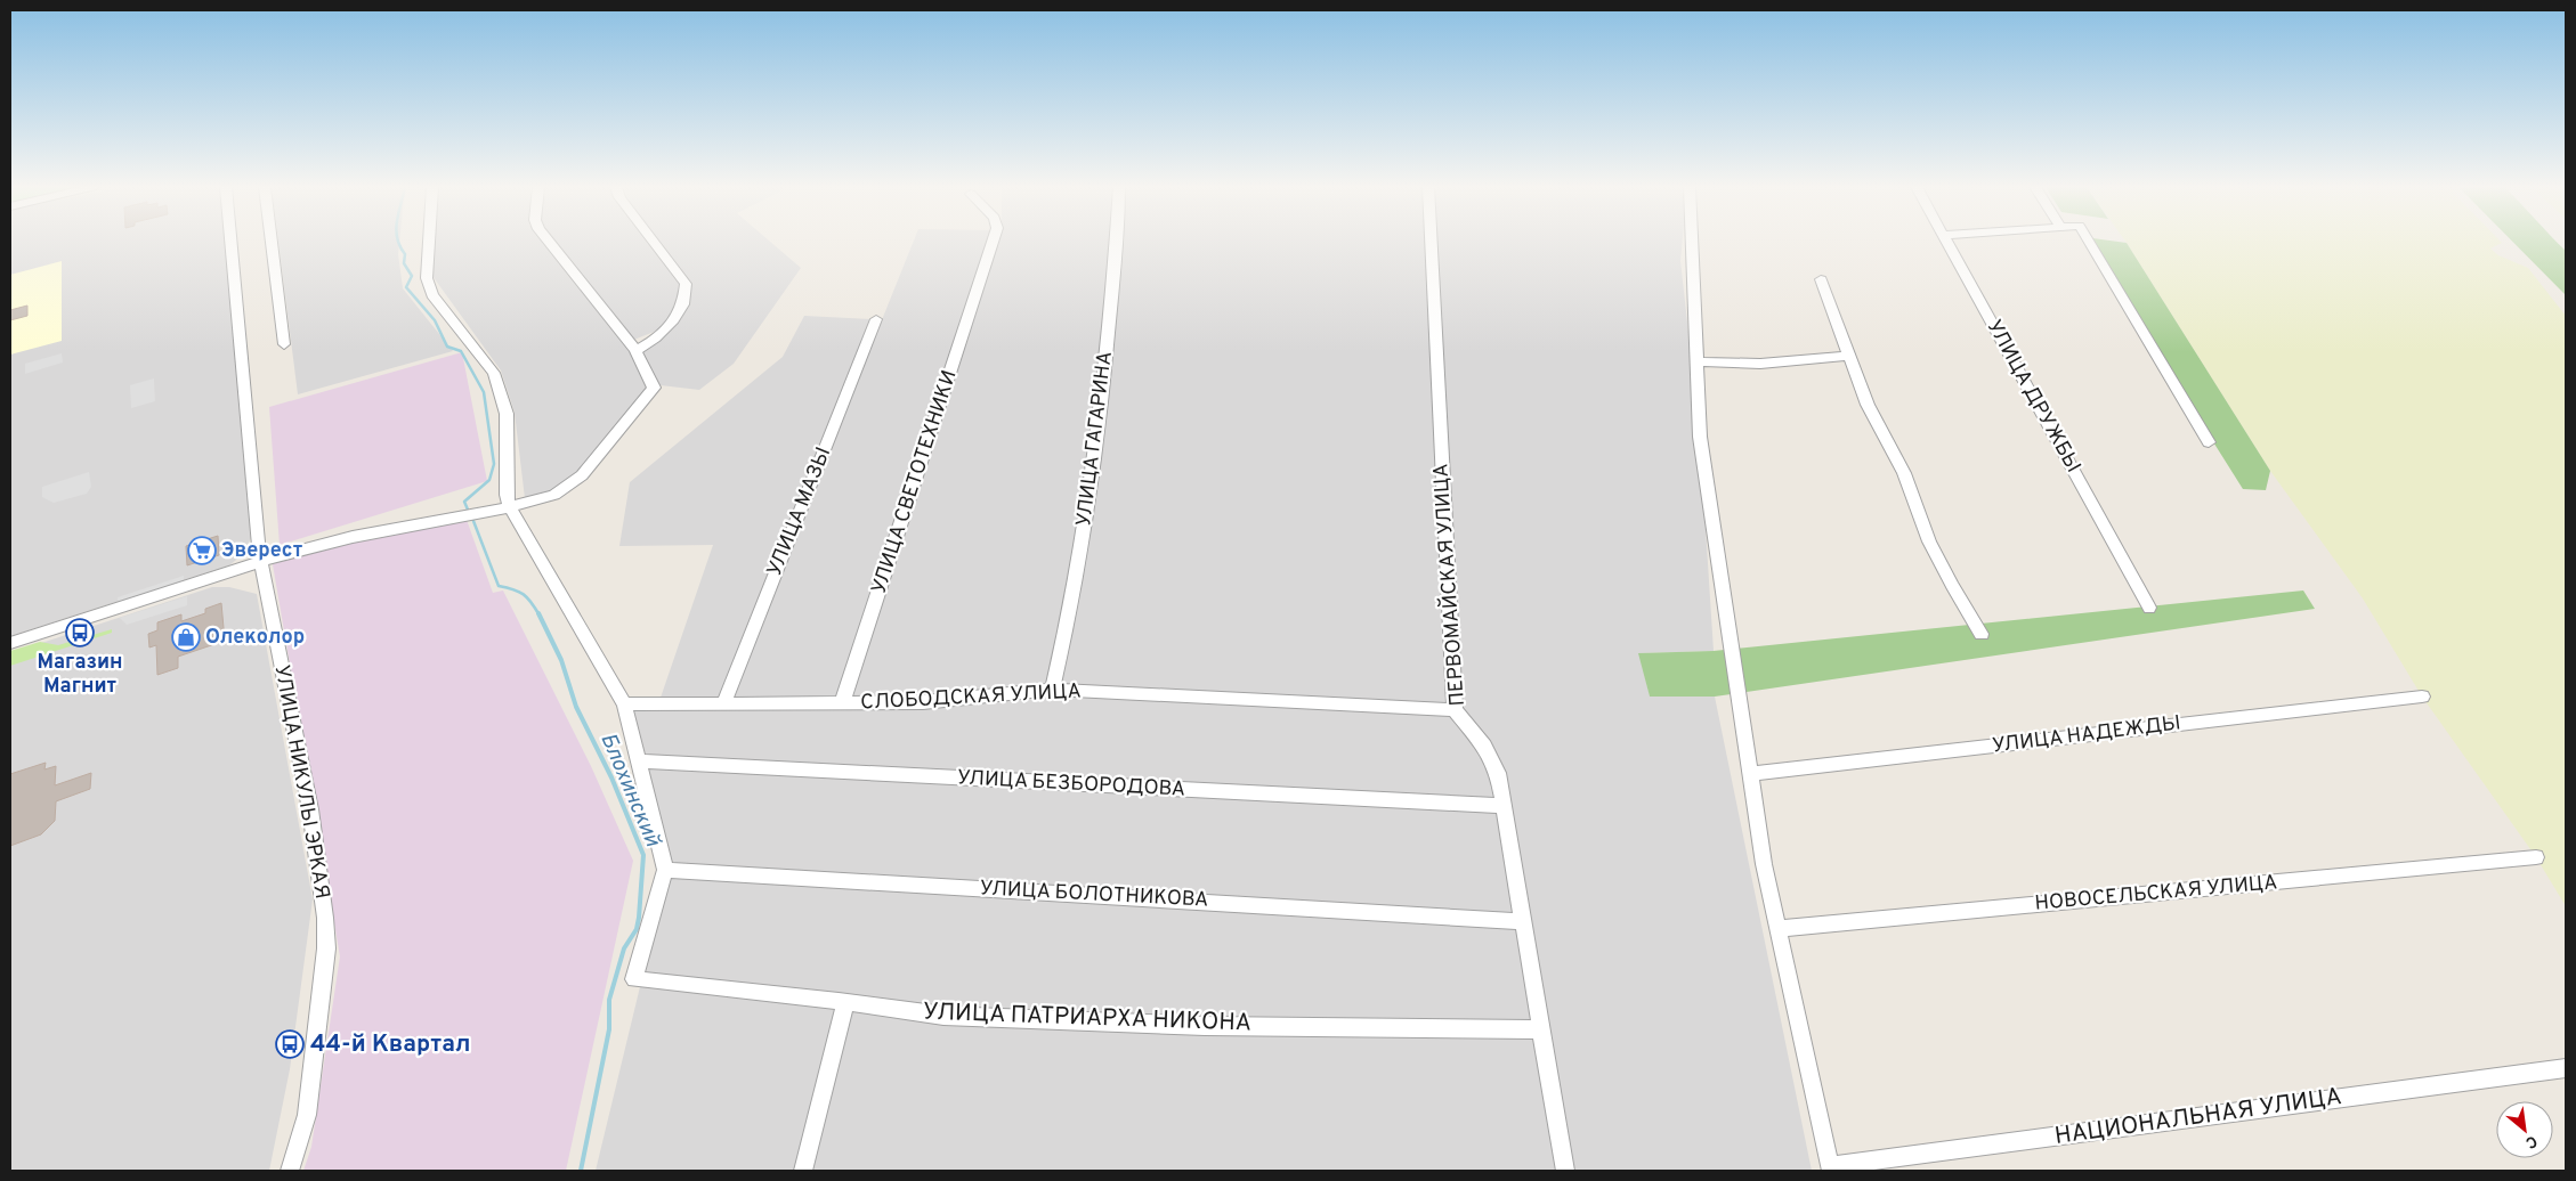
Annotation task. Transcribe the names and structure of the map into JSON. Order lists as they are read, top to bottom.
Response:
{
  "streets": {
    "street": [
      "УЛИЦА ДРУЖБЫ",
      "УЛИЦА ГАГАРИНА",
      "УЛИЦА СВЕТОТЕХНИКИ",
      "УЛИЦА МАЗЫ",
      "ПЕРВОМАЙСКАЯ УЛИЦА",
      "СЛОБОДСКАЯ УЛИЦА",
      "УЛИЦА НАДЕЖДЫ",
      "УЛИЦА НИКУЛЫ ЭРКАЯ",
      "УЛИЦА БЕЗБОРОДОВА",
      "НОВОСЕЛЬСКАЯ УЛИЦА",
      "УЛИЦА БОЛОТНИКОВА",
      "УЛИЦА ПАТРИАРХА НИКОНА",
      "НАЦИОНАЛЬНАЯ УЛИЦА"
    ]
  },
  "crossings": [
    ["УЛИЦА ГАГАРИНА", "СЛОБОДСКАЯ УЛИЦА"],
    ["УЛИЦА СВЕТОТЕХНИКИ", "СЛОБОДСКАЯ УЛИЦА"],
    ["УЛИЦА МАЗЫ", "СЛОБОДСКАЯ УЛИЦА"],
    ["ПЕРВОМАЙСКАЯ УЛИЦА", "СЛОБОДСКАЯ УЛИЦА"],
    ["ПЕРВОМАЙСКАЯ УЛИЦА", "УЛИЦА БЕЗБОРОДОВА"],
    ["ПЕРВОМАЙСКАЯ УЛИЦА", "УЛИЦА БОЛОТНИКОВА"],
    ["ПЕРВОМАЙСКАЯ УЛИЦА", "УЛИЦА ПАТРИАРХА НИКОНА"],
    ["УЛИЦА БОЛОТНИКОВА", "УЛИЦА ПАТРИАРХА НИКОНА"]
  ],
  "water": ["Блохинский"],
  "places": {
    "supermarket": ["Эверест"],
    "bus stop": ["Магазин Магнит", "44-й Квартал"],
    "shop": ["Олеколор"]
  },
  "north": "bottom right"
}
